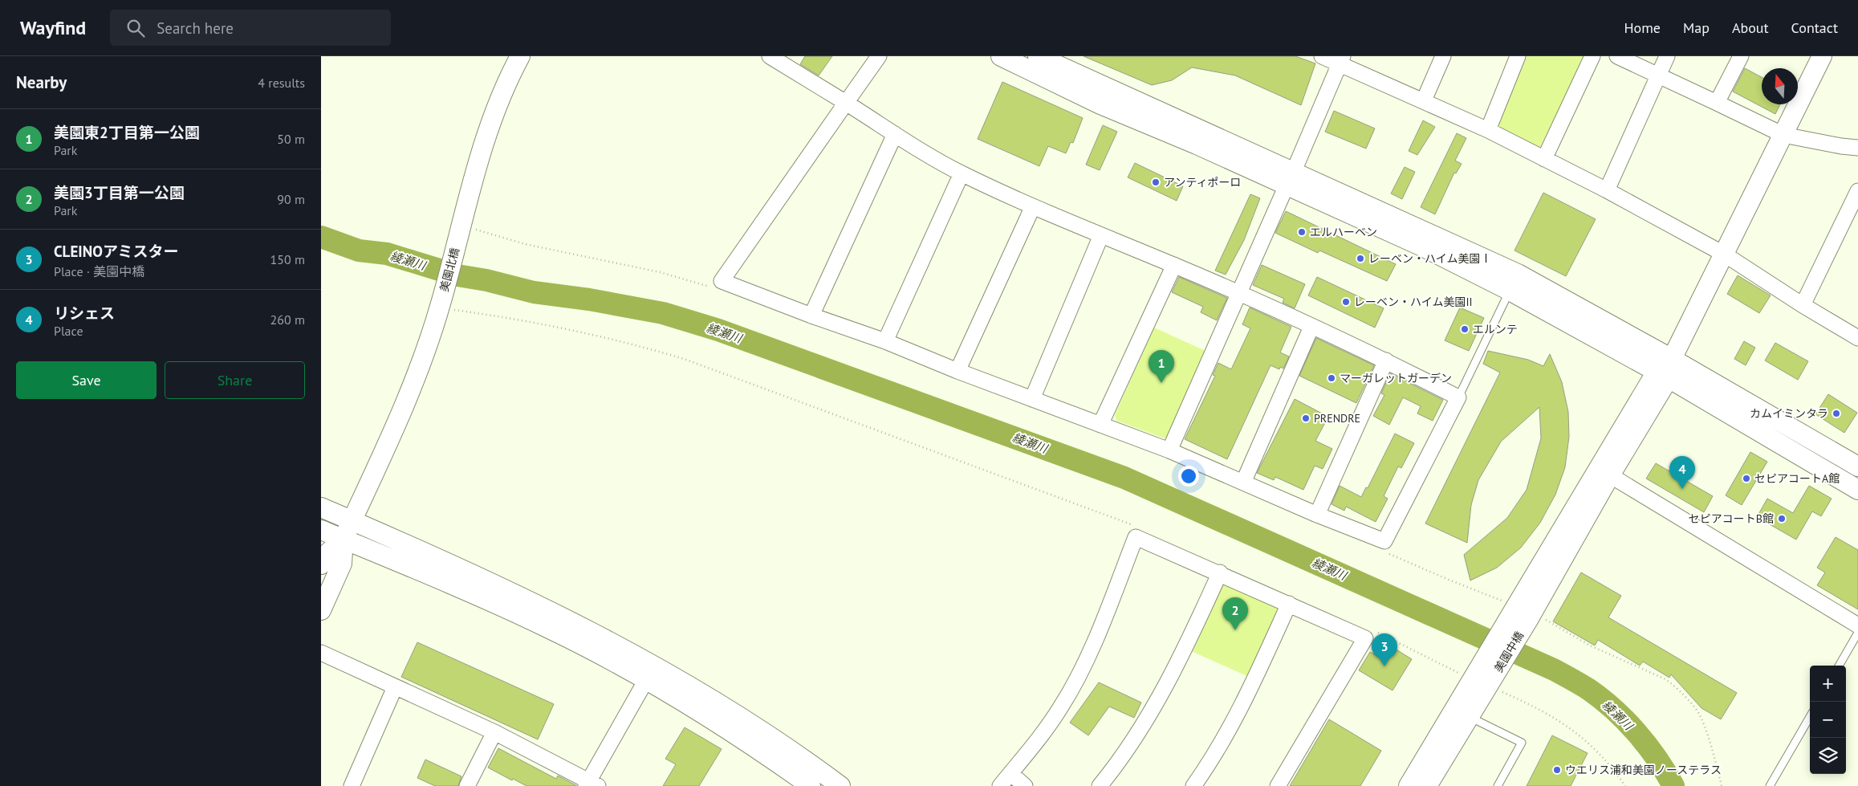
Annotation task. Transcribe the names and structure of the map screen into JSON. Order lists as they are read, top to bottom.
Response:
{
  "streets": {
    "street": ["美園北橋", "美園中橋"]
  },
  "water": ["綾瀬川"],
  "places": [
    "アンティポーロ",
    "エルハーベン",
    "レーベン・ハイム美園Ⅰ",
    "レーベン・ハイム美園II",
    "エルンテ",
    "マーガレットガーデン",
    "カムイミンタラ",
    "PRENDRE",
    "セピアコートA館",
    "セピアコートB館",
    "ウエリス浦和美園ノーステラス"
  ],
  "north": "top",
  "page": {
    "header": "Wayfind",
    "search": "Search here",
    "nav": [
      "Home",
      "Map",
      "About",
      "Contact"
    ],
    "heading": ["Nearby", "4 results"],
    "list": [
      {
        "mark": "1",
        "name": "美園東2丁目第一公園",
        "note": "Park",
        "value": "50 m"
      },
      {
        "mark": "2",
        "name": "美園3丁目第一公園",
        "note": "Park",
        "value": "90 m"
      },
      {
        "mark": "3",
        "name": "CLEINOアミスター",
        "note": "Place · 美園中橋",
        "value": "150 m"
      },
      {
        "mark": "4",
        "name": "リシェス",
        "note": "Place",
        "value": "260 m"
      }
    ],
    "buttons": ["Save", "Share"],
    "pins": [
      "1",
      "4",
      "2",
      "3"
    ],
    "map_buttons": ["+", "−"]
  }
}
